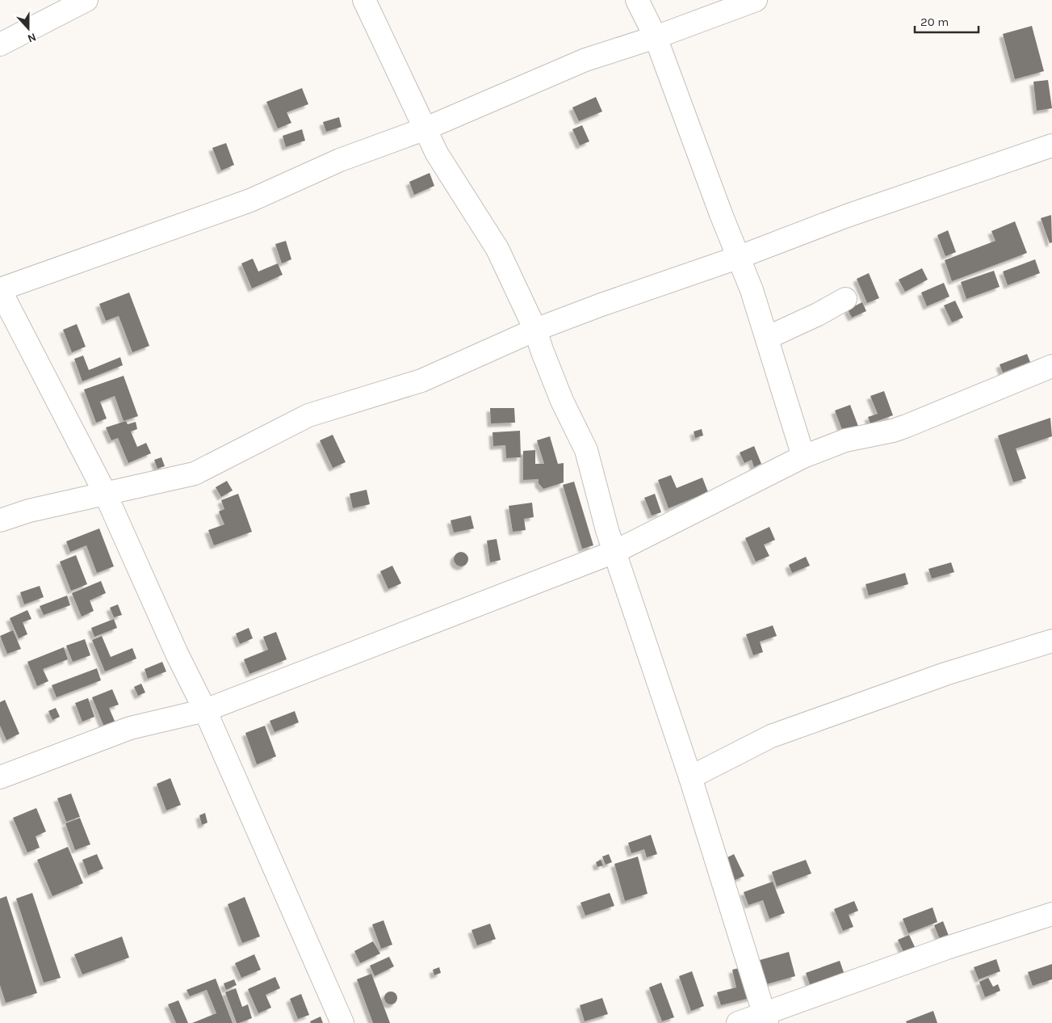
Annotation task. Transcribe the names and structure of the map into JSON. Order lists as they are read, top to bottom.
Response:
{
  "scale_bar": "20 m",
  "north": "bottom"
}
